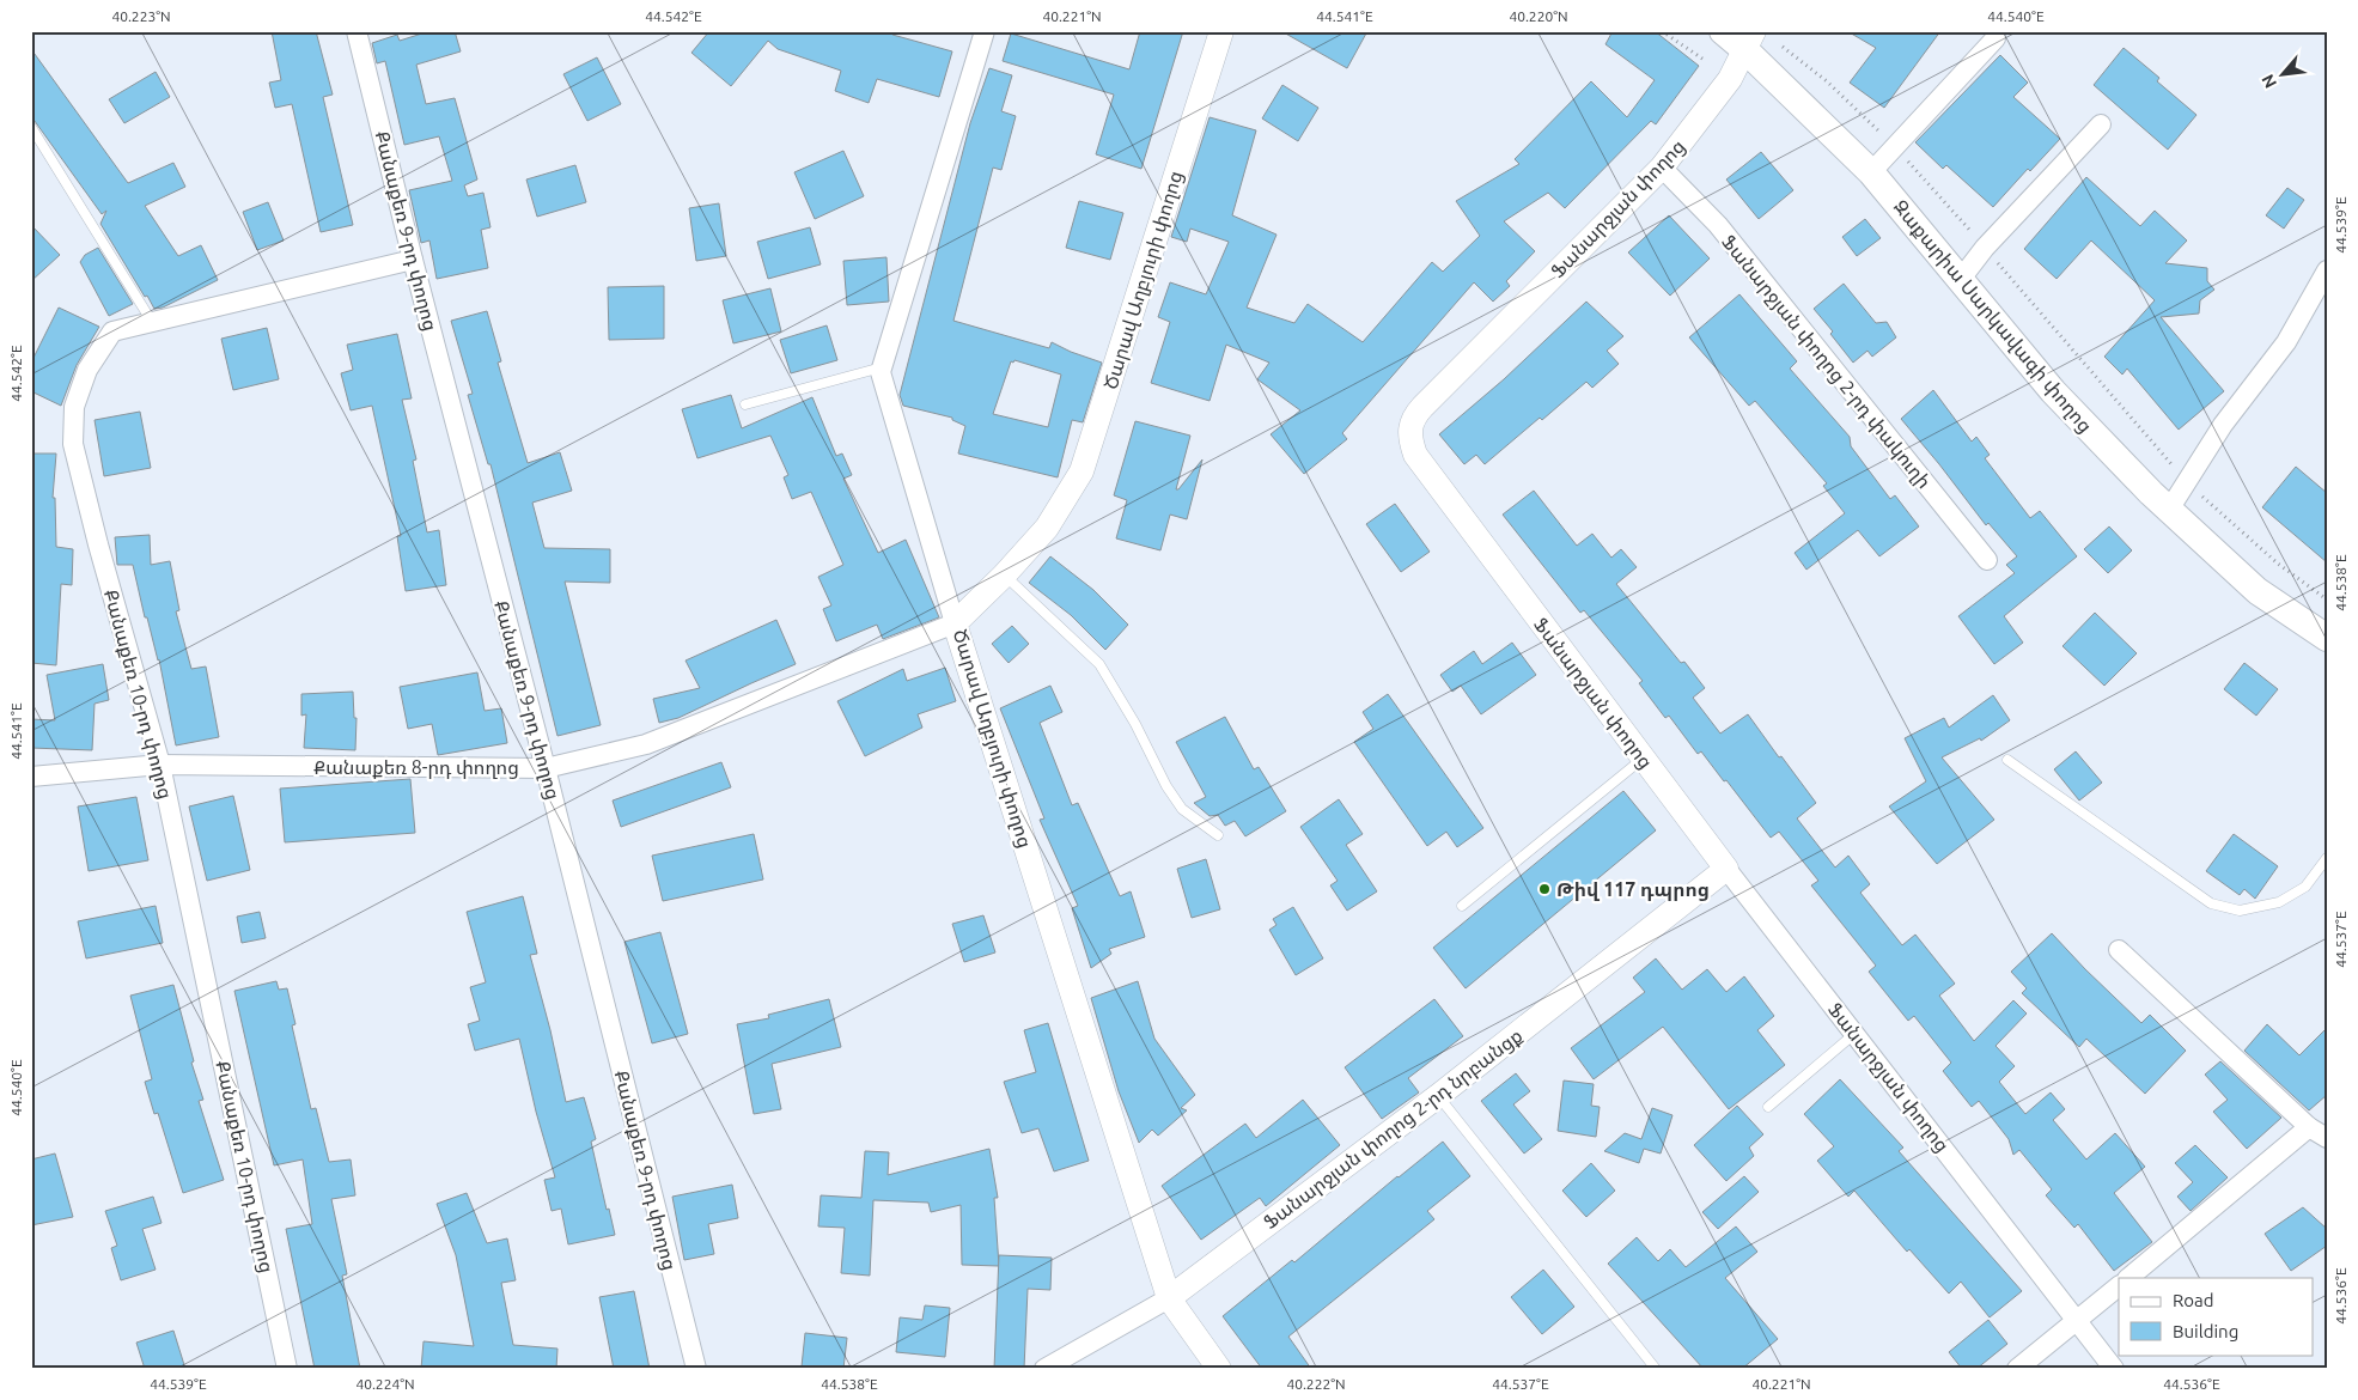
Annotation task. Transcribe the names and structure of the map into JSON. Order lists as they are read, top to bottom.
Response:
{
  "streets": {
    "main road": ["Զաքարիա Սարկավագի փողոց"],
    "street": [
      "Ֆանարջյան փողոց",
      "Քանաքեռ 9-րդ փողոց",
      "Ծարավ Աղբյուրի փողոց",
      "Ֆանարջյան փողոց 2-րդ փակուղի",
      "Քանաքեռ 10-րդ փողոց",
      "Քանաքեռ 8-րդ փողոց",
      "Ֆանարջյան փողոց 2-րդ նրբանցք"
    ]
  },
  "crossings": [
    ["Ֆանարջյան փողոց", "Զաքարիա Սարկավագի փողոց"],
    ["Ֆանարջյան փողոց", "Ֆանարջյան փողոց 2-րդ փակուղի"],
    ["Ֆանարջյան փողոց", "Ֆանարջյան փողոց 2-րդ նրբանցք"],
    ["Քանաքեռ 9-րդ փողոց", "Քանաքեռ 10-րդ փողոց"],
    ["Քանաքեռ 9-րդ փողոց", "Քանաքեռ 8-րդ փողոց"],
    ["Ծարավ Աղբյուրի փողոց", "Քանաքեռ 8-րդ փողոց"],
    ["Ծարավ Աղբյուրի փողոց", "Ֆանարջյան փողոց 2-րդ նրբանցք"],
    ["Քանաքեռ 10-րդ փողոց", "Քանաքեռ 8-րդ փողոց"]
  ],
  "places": ["Թիվ 117 դպրոց"],
  "legend": ["Road", "Building"],
  "north": "bottom left",
  "coordinates": [
    "40.223°N",
    "44.542°E",
    "40.221°N",
    "44.541°E",
    "40.220°N",
    "44.540°E",
    "44.539°E",
    "44.538°E",
    "44.537°E",
    "44.536°E",
    "40.224°N",
    "40.222°N"
  ]
}
